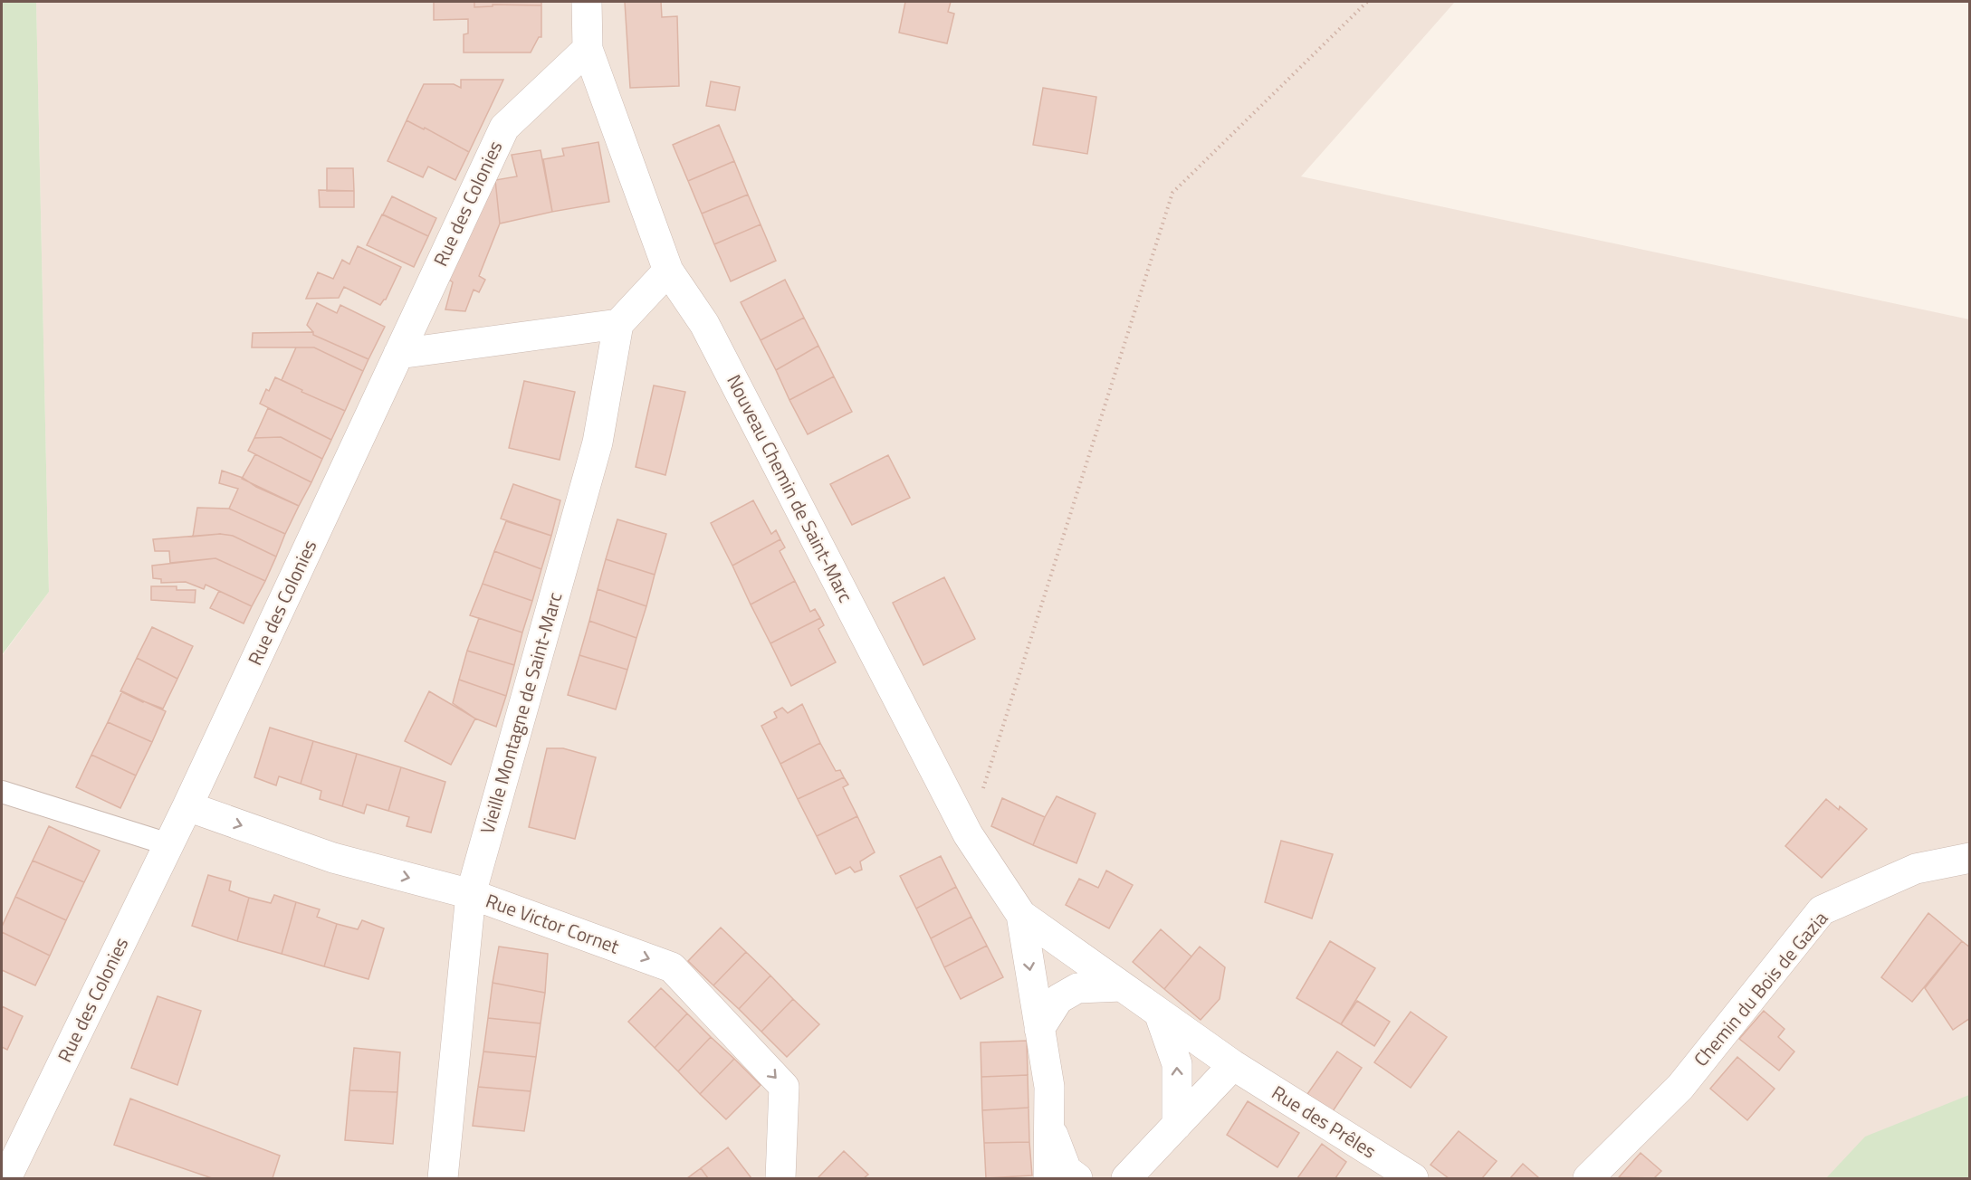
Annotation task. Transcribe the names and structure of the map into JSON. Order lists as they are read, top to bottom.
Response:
{
  "streets": {
    "street": [
      "Rue des Colonies",
      "Nouveau Chemin de Saint-Marc",
      "Vieille Montagne de Saint-Marc",
      "Rue Victor Cornet",
      "Chemin du Bois de Gazia",
      "Rue des Prêles"
    ]
  },
  "crossings": [
    ["Rue des Colonies", "Nouveau Chemin de Saint-Marc"],
    ["Rue des Colonies", "Rue Victor Cornet"],
    ["Nouveau Chemin de Saint-Marc", "Rue des Prêles"],
    ["Vieille Montagne de Saint-Marc", "Rue Victor Cornet"]
  ],
  "one_way": ["Rue Victor Cornet"]
}
